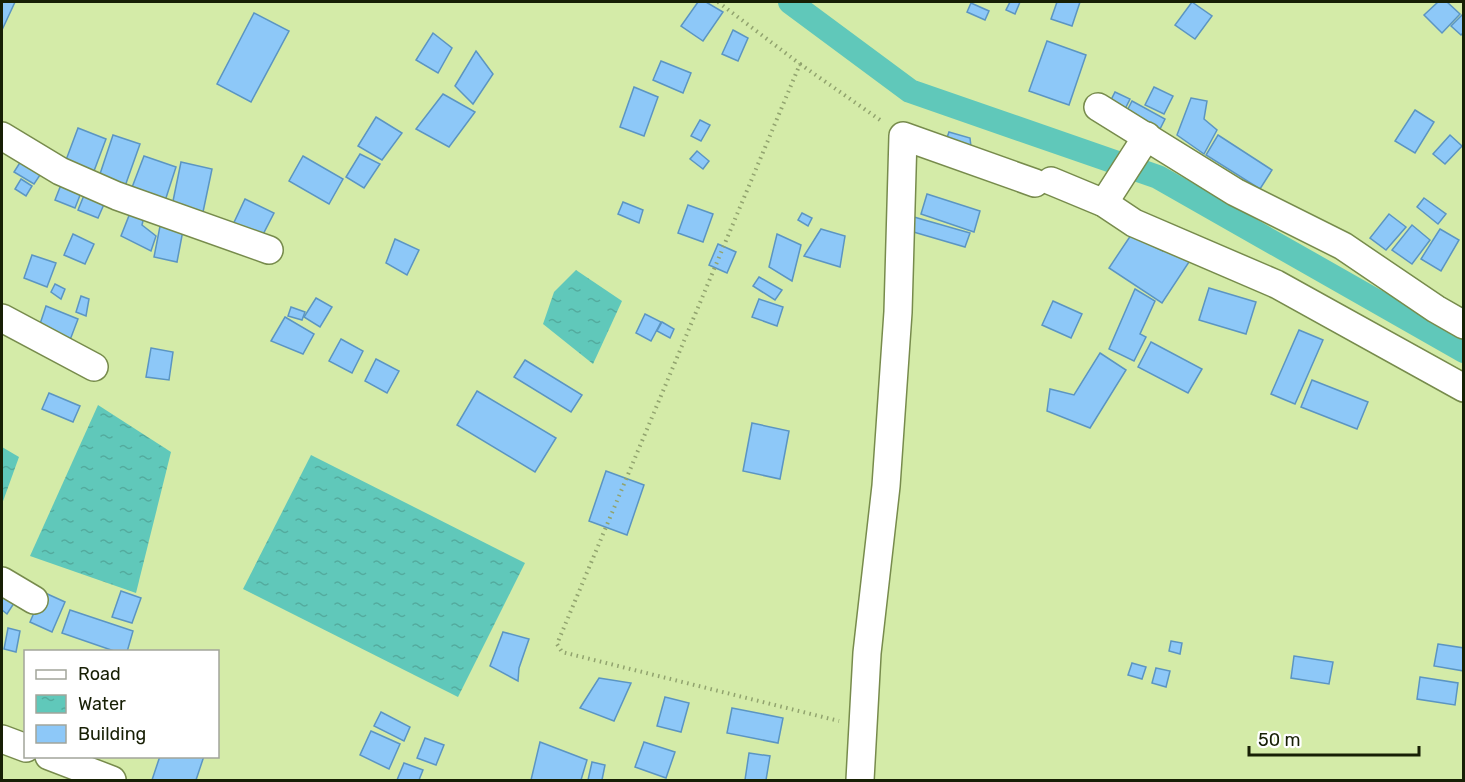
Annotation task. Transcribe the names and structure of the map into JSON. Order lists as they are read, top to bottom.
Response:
{
  "legend": ["Road", "Water", "Building"],
  "scale_bar": "50 m"
}
